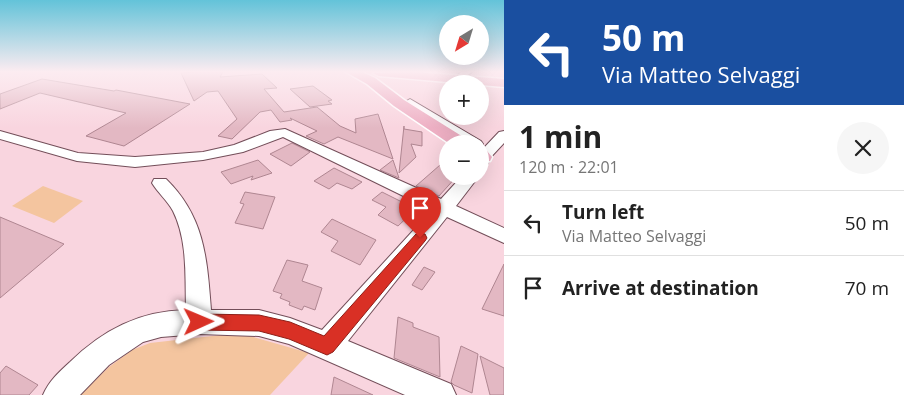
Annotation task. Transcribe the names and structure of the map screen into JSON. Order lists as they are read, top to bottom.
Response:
{
  "north": "bottom left",
  "page": {
    "turn": ["50 m", "Via Matteo Selvaggi"],
    "map_buttons": ["+", "−"],
    "heading": ["1 min", "120 m · 22:01"],
    "list": [
      {
        "name": "Turn left",
        "note": "Via Matteo Selvaggi",
        "value": "50 m"
      },
      {
        "name": "Arrive at destination",
        "value": "70 m"
      }
    ]
  }
}
